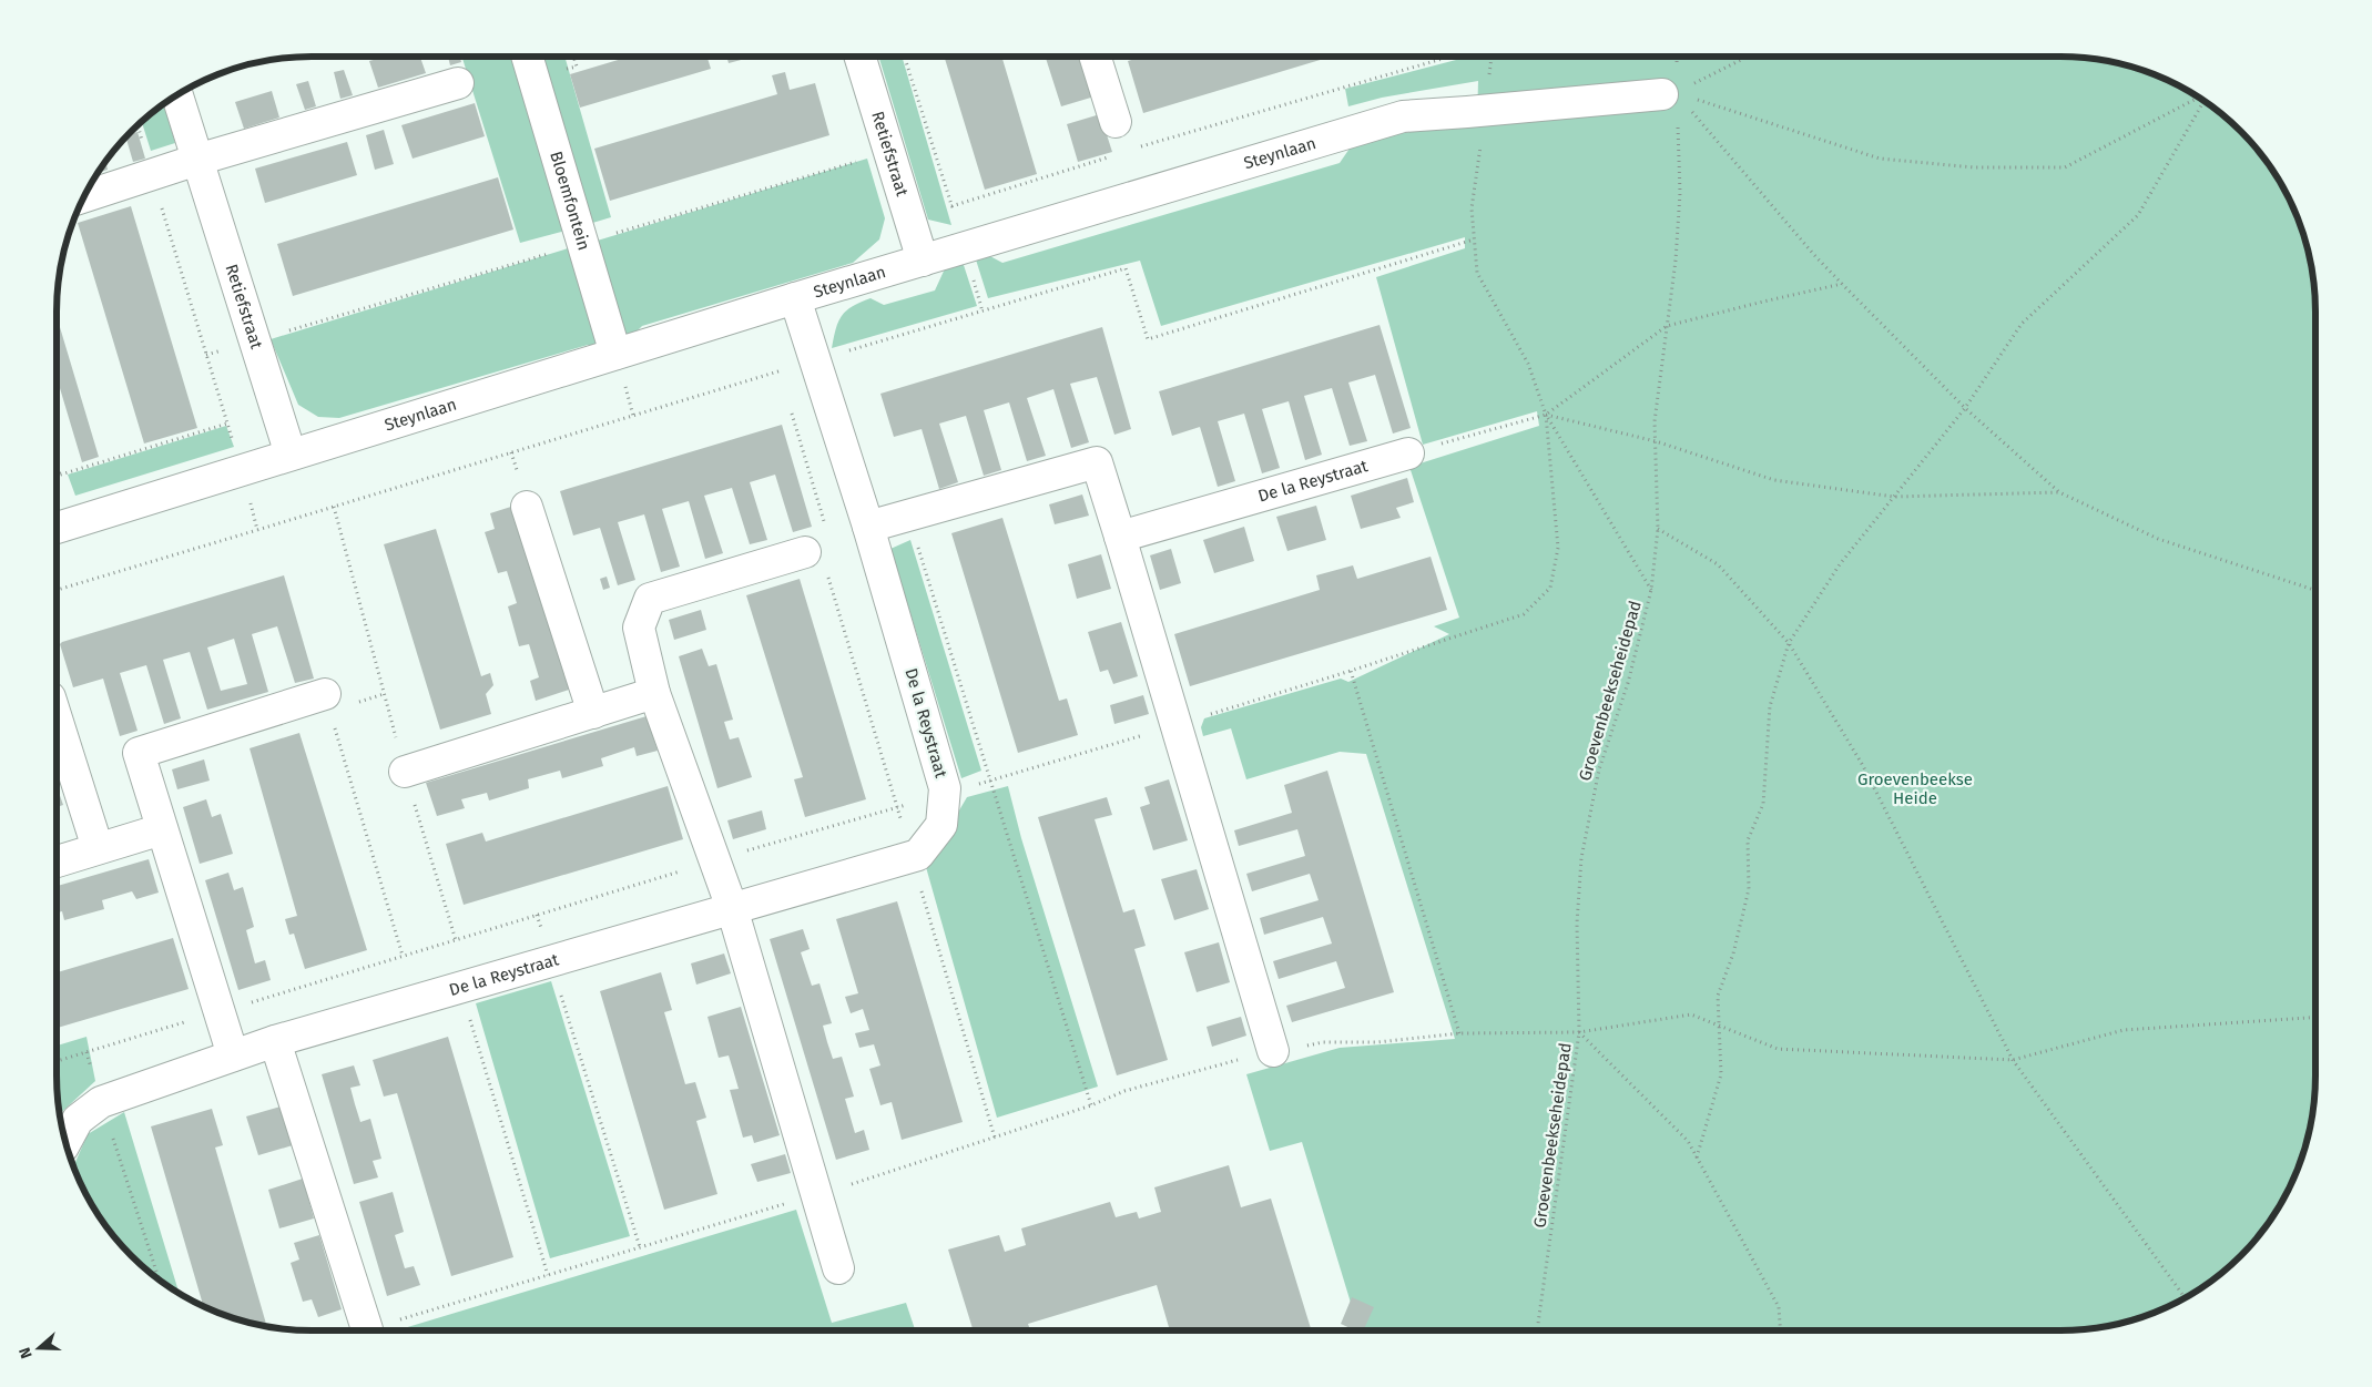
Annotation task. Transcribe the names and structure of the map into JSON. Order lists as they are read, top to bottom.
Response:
{
  "streets": {
    "street": [
      "Steynlaan",
      "Retiefstraat",
      "Bloemfontein",
      "De la Reystraat"
    ],
    "path": ["Groevenbeekseheidepad"]
  },
  "crossings": [
    ["Steynlaan", "Retiefstraat"],
    ["Steynlaan", "Bloemfontein"],
    ["Steynlaan", "De la Reystraat"]
  ],
  "parks": ["Groevenbeekse Heide"],
  "north": "left"
}
